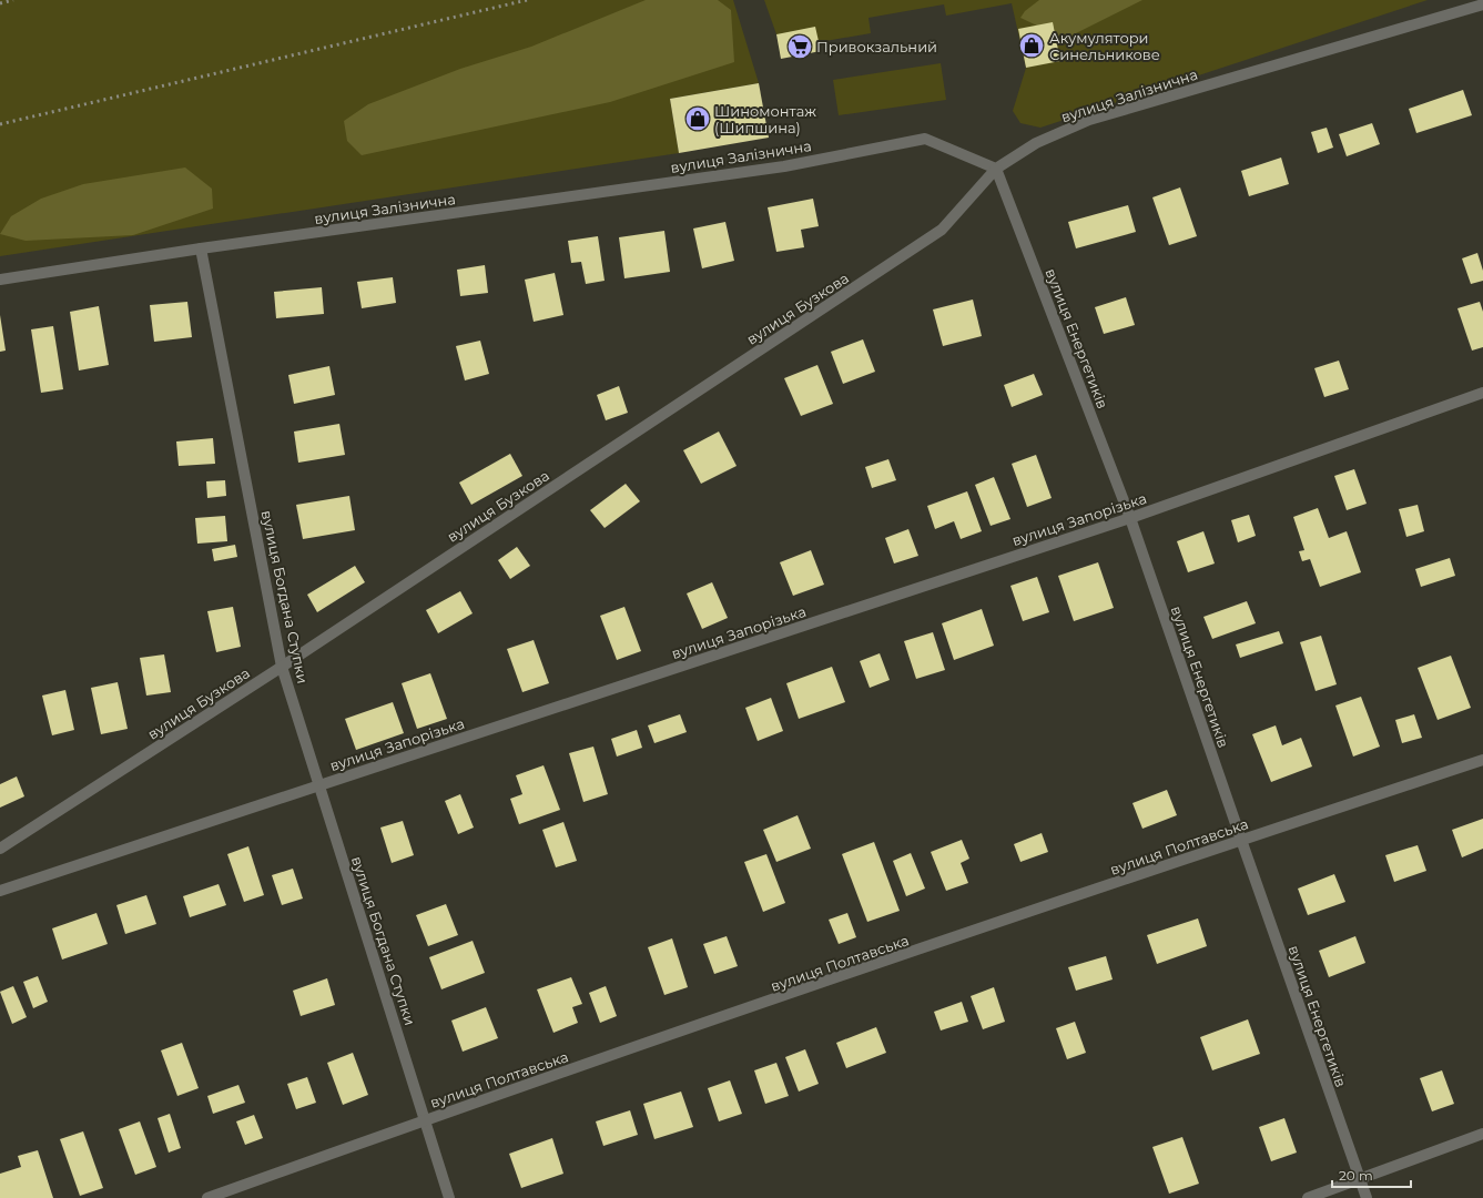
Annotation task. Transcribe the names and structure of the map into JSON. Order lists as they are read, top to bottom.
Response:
{
  "streets": {
    "street": [
      "вулиця Залізнична",
      "вулиця Бузкова",
      "вулиця Енергетиків",
      "вулиця Запорізька",
      "вулиця Богдана Ступки",
      "вулиця Полтавська"
    ]
  },
  "crossings": [
    ["вулиця Залізнична", "вулиця Бузкова"],
    ["вулиця Залізнична", "вулиця Енергетиків"],
    ["вулиця Залізнична", "вулиця Богдана Ступки"],
    ["вулиця Бузкова", "вулиця Енергетиків"],
    ["вулиця Бузкова", "вулиця Богдана Ступки"],
    ["вулиця Енергетиків", "вулиця Запорізька"],
    ["вулиця Енергетиків", "вулиця Полтавська"],
    ["вулиця Запорізька", "вулиця Богдана Ступки"],
    ["вулиця Богдана Ступки", "вулиця Полтавська"]
  ],
  "places": {
    "shop": ["Акумулятори Синельникове", "Шиномонтаж (Шипшина)"],
    "supermarket": ["Привокзальний"]
  },
  "scale_bar": "20 m"
}
